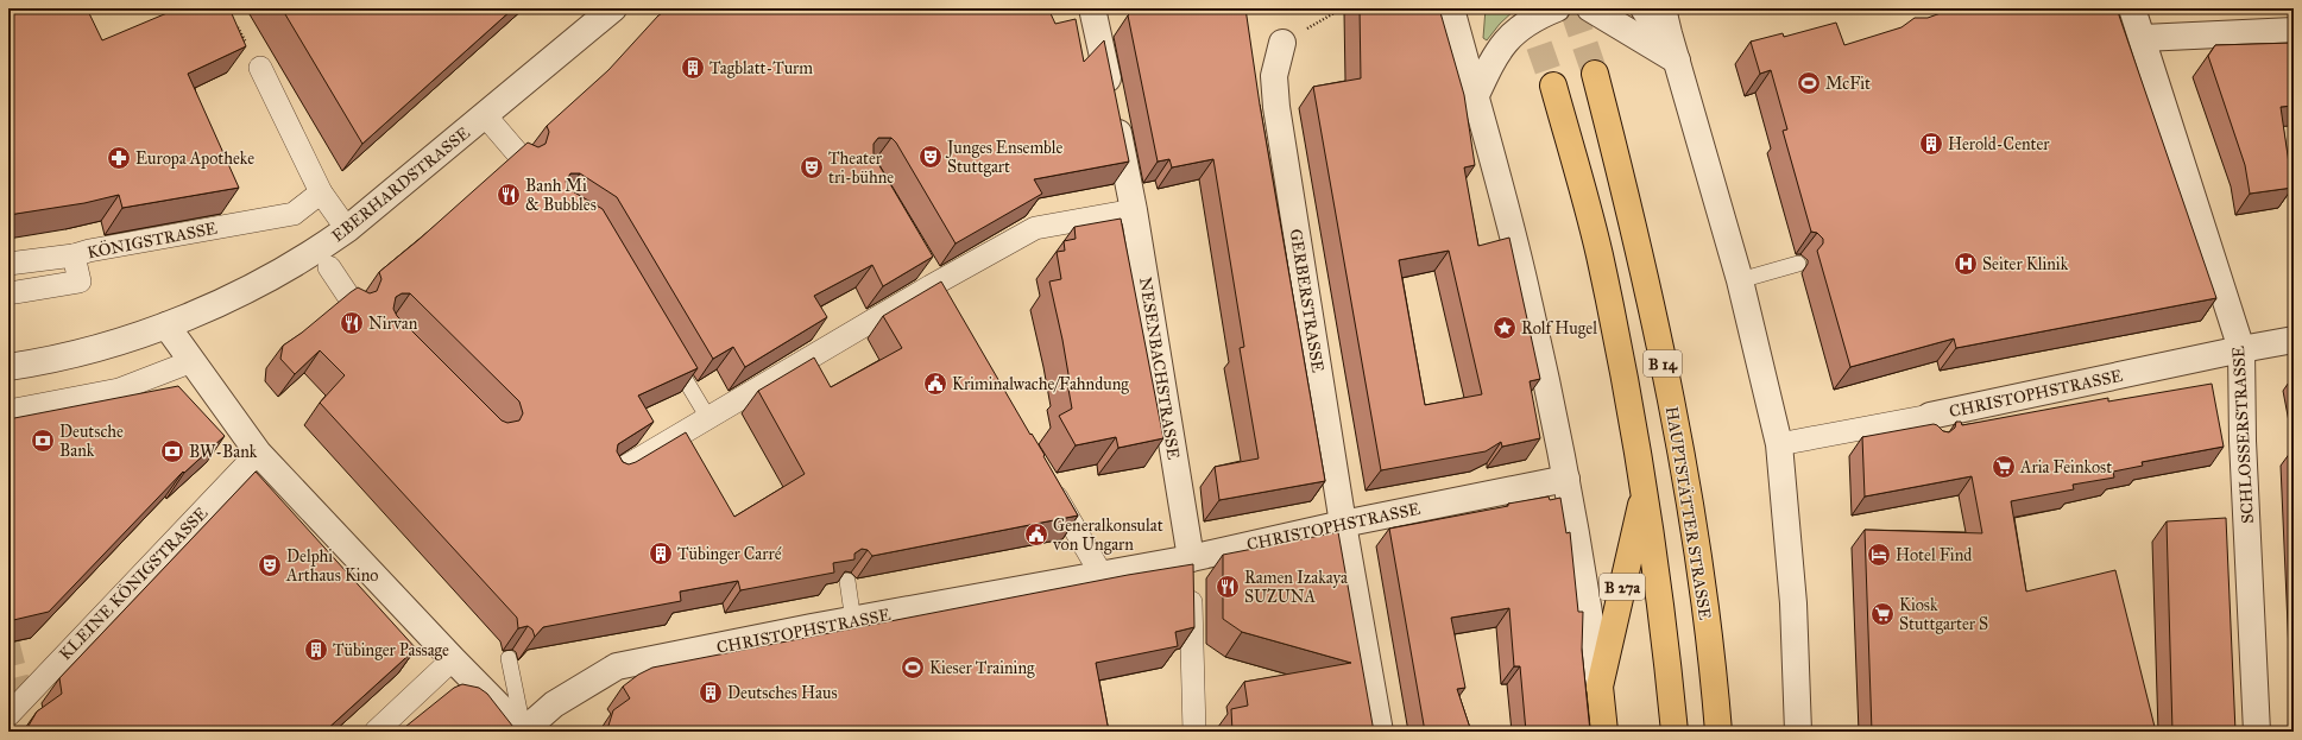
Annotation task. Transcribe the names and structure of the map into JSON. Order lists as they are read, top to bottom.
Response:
{
  "streets": {
    "main road": ["B 14", "HAUPTSTÄTTER STRASSE", "B 27a"],
    "street": [
      "EBERHARDSTRASSE",
      "KÖNIGSTRASSE",
      "GERBERSTRASSE",
      "NESENBACHSTRASSE",
      "CHRISTOPHSTRASSE",
      "SCHLOSSERSTRASSE",
      "KLEINE KÖNIGSTRASSE"
    ]
  },
  "crossings": [
    ["GERBERSTRASSE", "CHRISTOPHSTRASSE"],
    ["B 14", "B 27a"],
    ["NESENBACHSTRASSE", "CHRISTOPHSTRASSE"],
    ["CHRISTOPHSTRASSE", "SCHLOSSERSTRASSE"]
  ],
  "places": {
    "building": [
      "Tagblatt-Turm",
      "Herold-Center",
      "Tübinger Carré",
      "Tübinger Passage",
      "Deutsches Haus"
    ],
    "sports": ["McFit", "Kieser Training"],
    "theatre": ["Junges Ensemble Stuttgart", "Theater tri-bühne", "Delphi Arthaus Kino"],
    "pharmacy": ["Europa Apotheke"],
    "restaurant": ["Banh Mi & Bubbles", "Nirvan", "Ramen Izakaya SUZUNA"],
    "hospital": ["Seiter Klinik"],
    "place": ["Rolf Hugel"],
    "public building": ["Kriminalwache/Fahndung", "Generalkonsulat von Ungarn"],
    "bank": ["Deutsche Bank", "BW-Bank"],
    "supermarket": ["Aria Feinkost", "Kiosk Stuttgarter S"],
    "hotel": ["Hotel Find"]
  }
}
